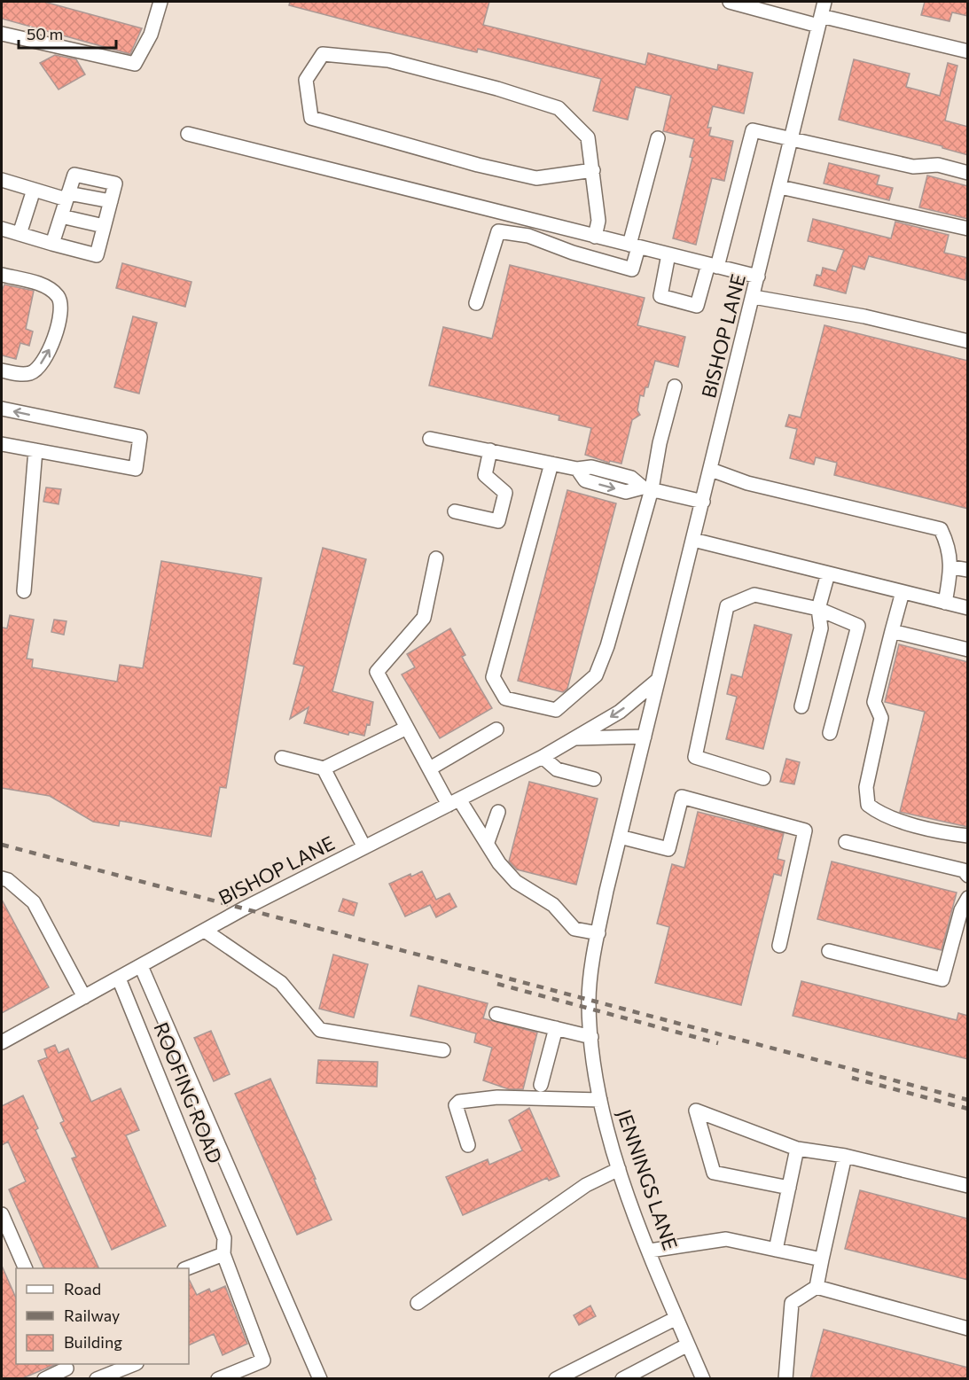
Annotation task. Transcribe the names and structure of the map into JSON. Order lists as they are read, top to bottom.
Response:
{
  "streets": {
    "street": ["BISHOP LANE", "ROOFING ROAD", "JENNINGS LANE"]
  },
  "crossings": [
    ["BISHOP LANE", "ROOFING ROAD"],
    ["BISHOP LANE", "JENNINGS LANE"]
  ],
  "legend": ["Road", "Railway", "Building"],
  "scale_bar": "50 m"
}
